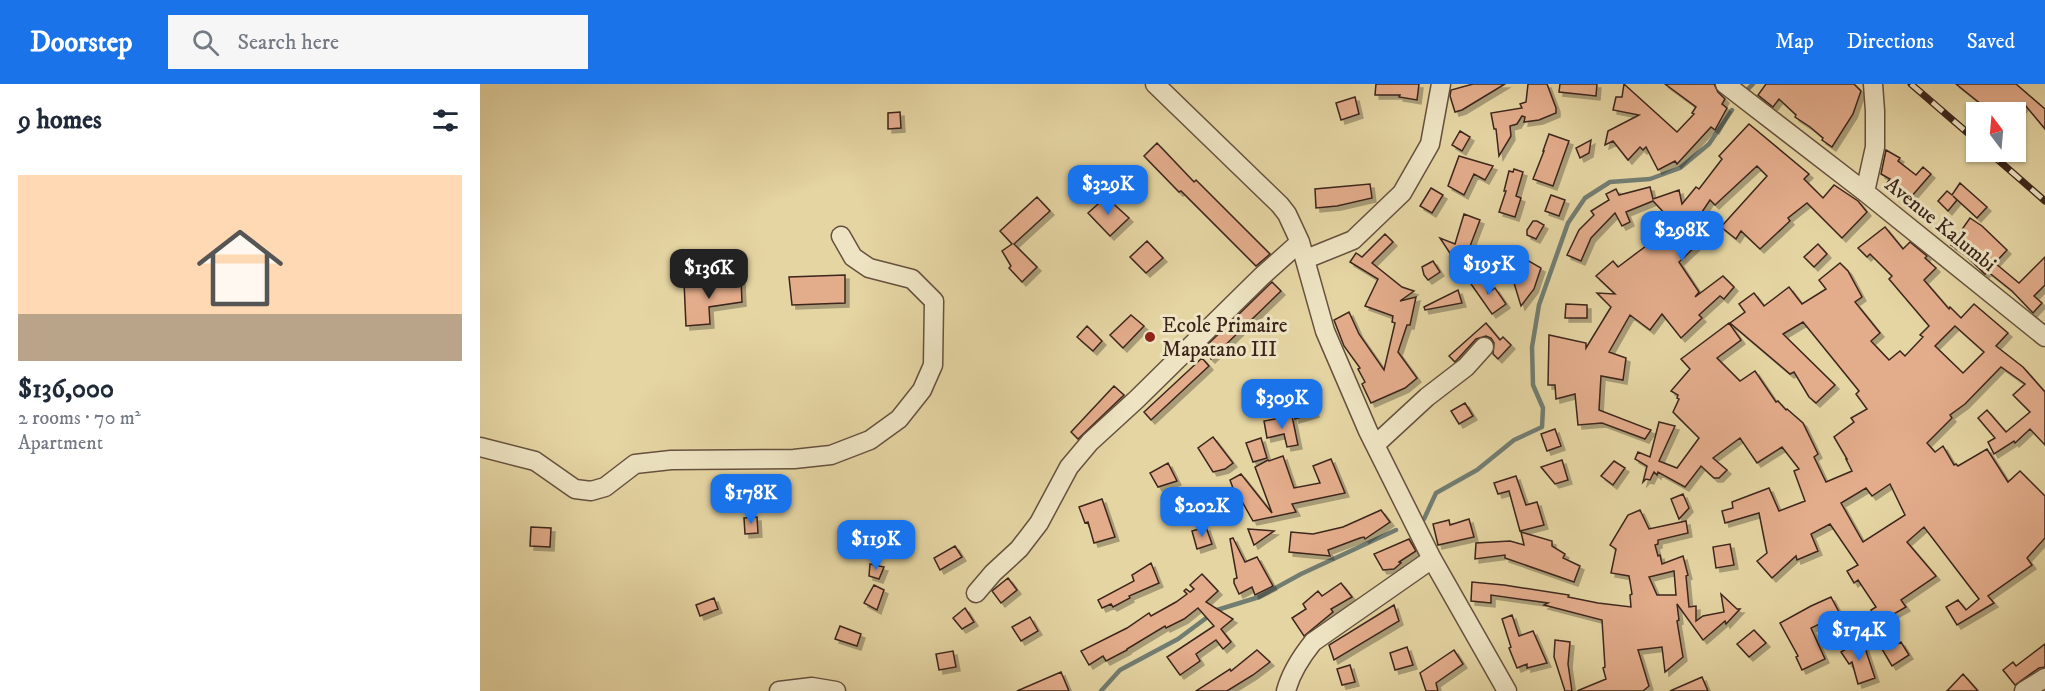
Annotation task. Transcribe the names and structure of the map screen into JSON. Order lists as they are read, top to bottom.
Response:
{
  "streets": {
    "street": ["Avenue Kalumbi"]
  },
  "places": ["Ecole Primaire Mapatano III"],
  "north": "top",
  "page": {
    "header": "Doorstep",
    "search": "Search here",
    "nav": ["Map", "Directions", "Saved"],
    "heading": "9 homes",
    "list": [
      {
        "name": "$136,000",
        "note": "2 rooms · 70 m² · Apartment"
      }
    ],
    "price": [
      "$329K",
      "$298K",
      "$195K",
      "$136K",
      "$309K",
      "$178K",
      "$202K",
      "$119K",
      "$174K"
    ]
  }
}
